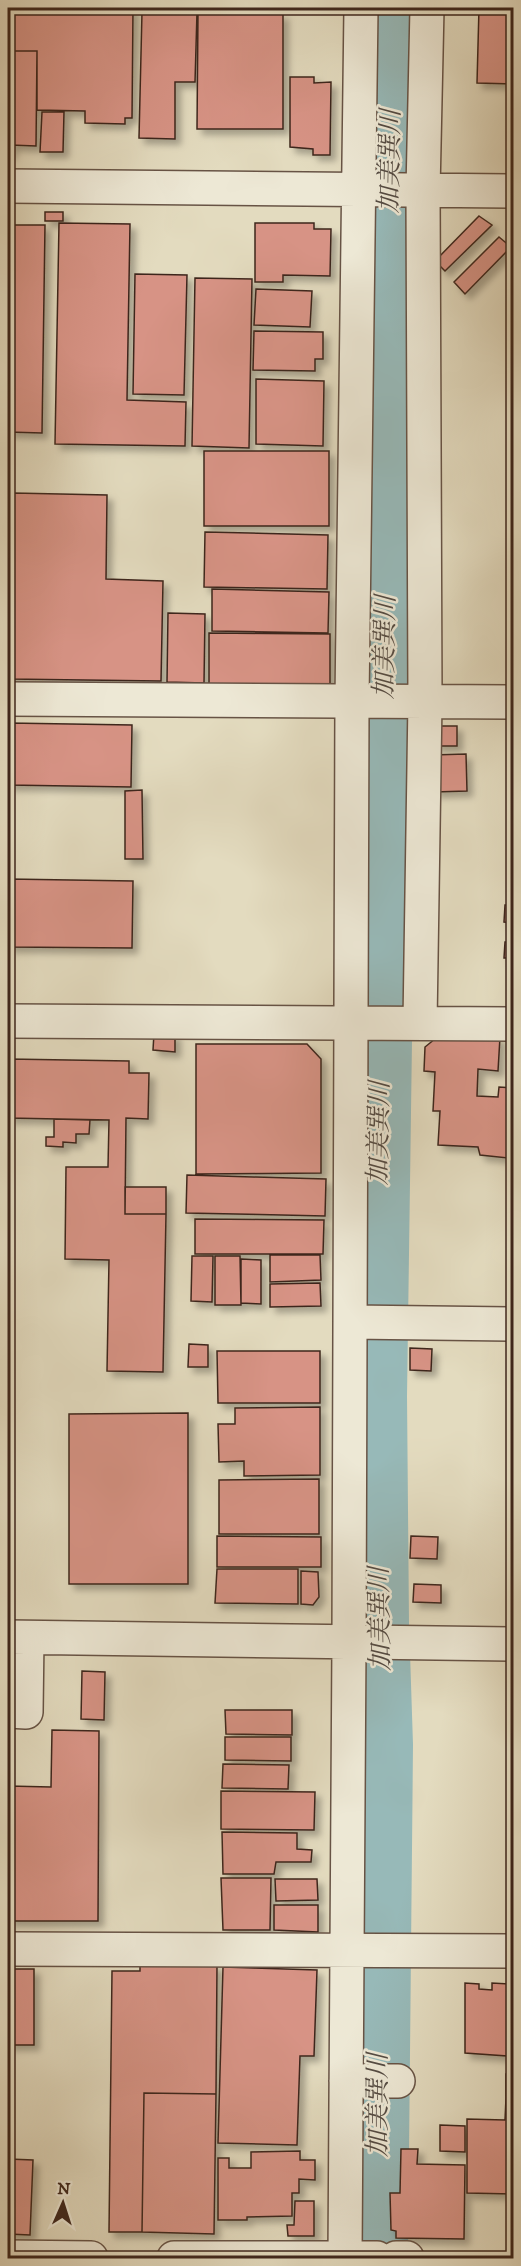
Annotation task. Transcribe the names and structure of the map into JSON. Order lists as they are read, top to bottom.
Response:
{
  "water": ["加美巽川"],
  "north": "top"
}
